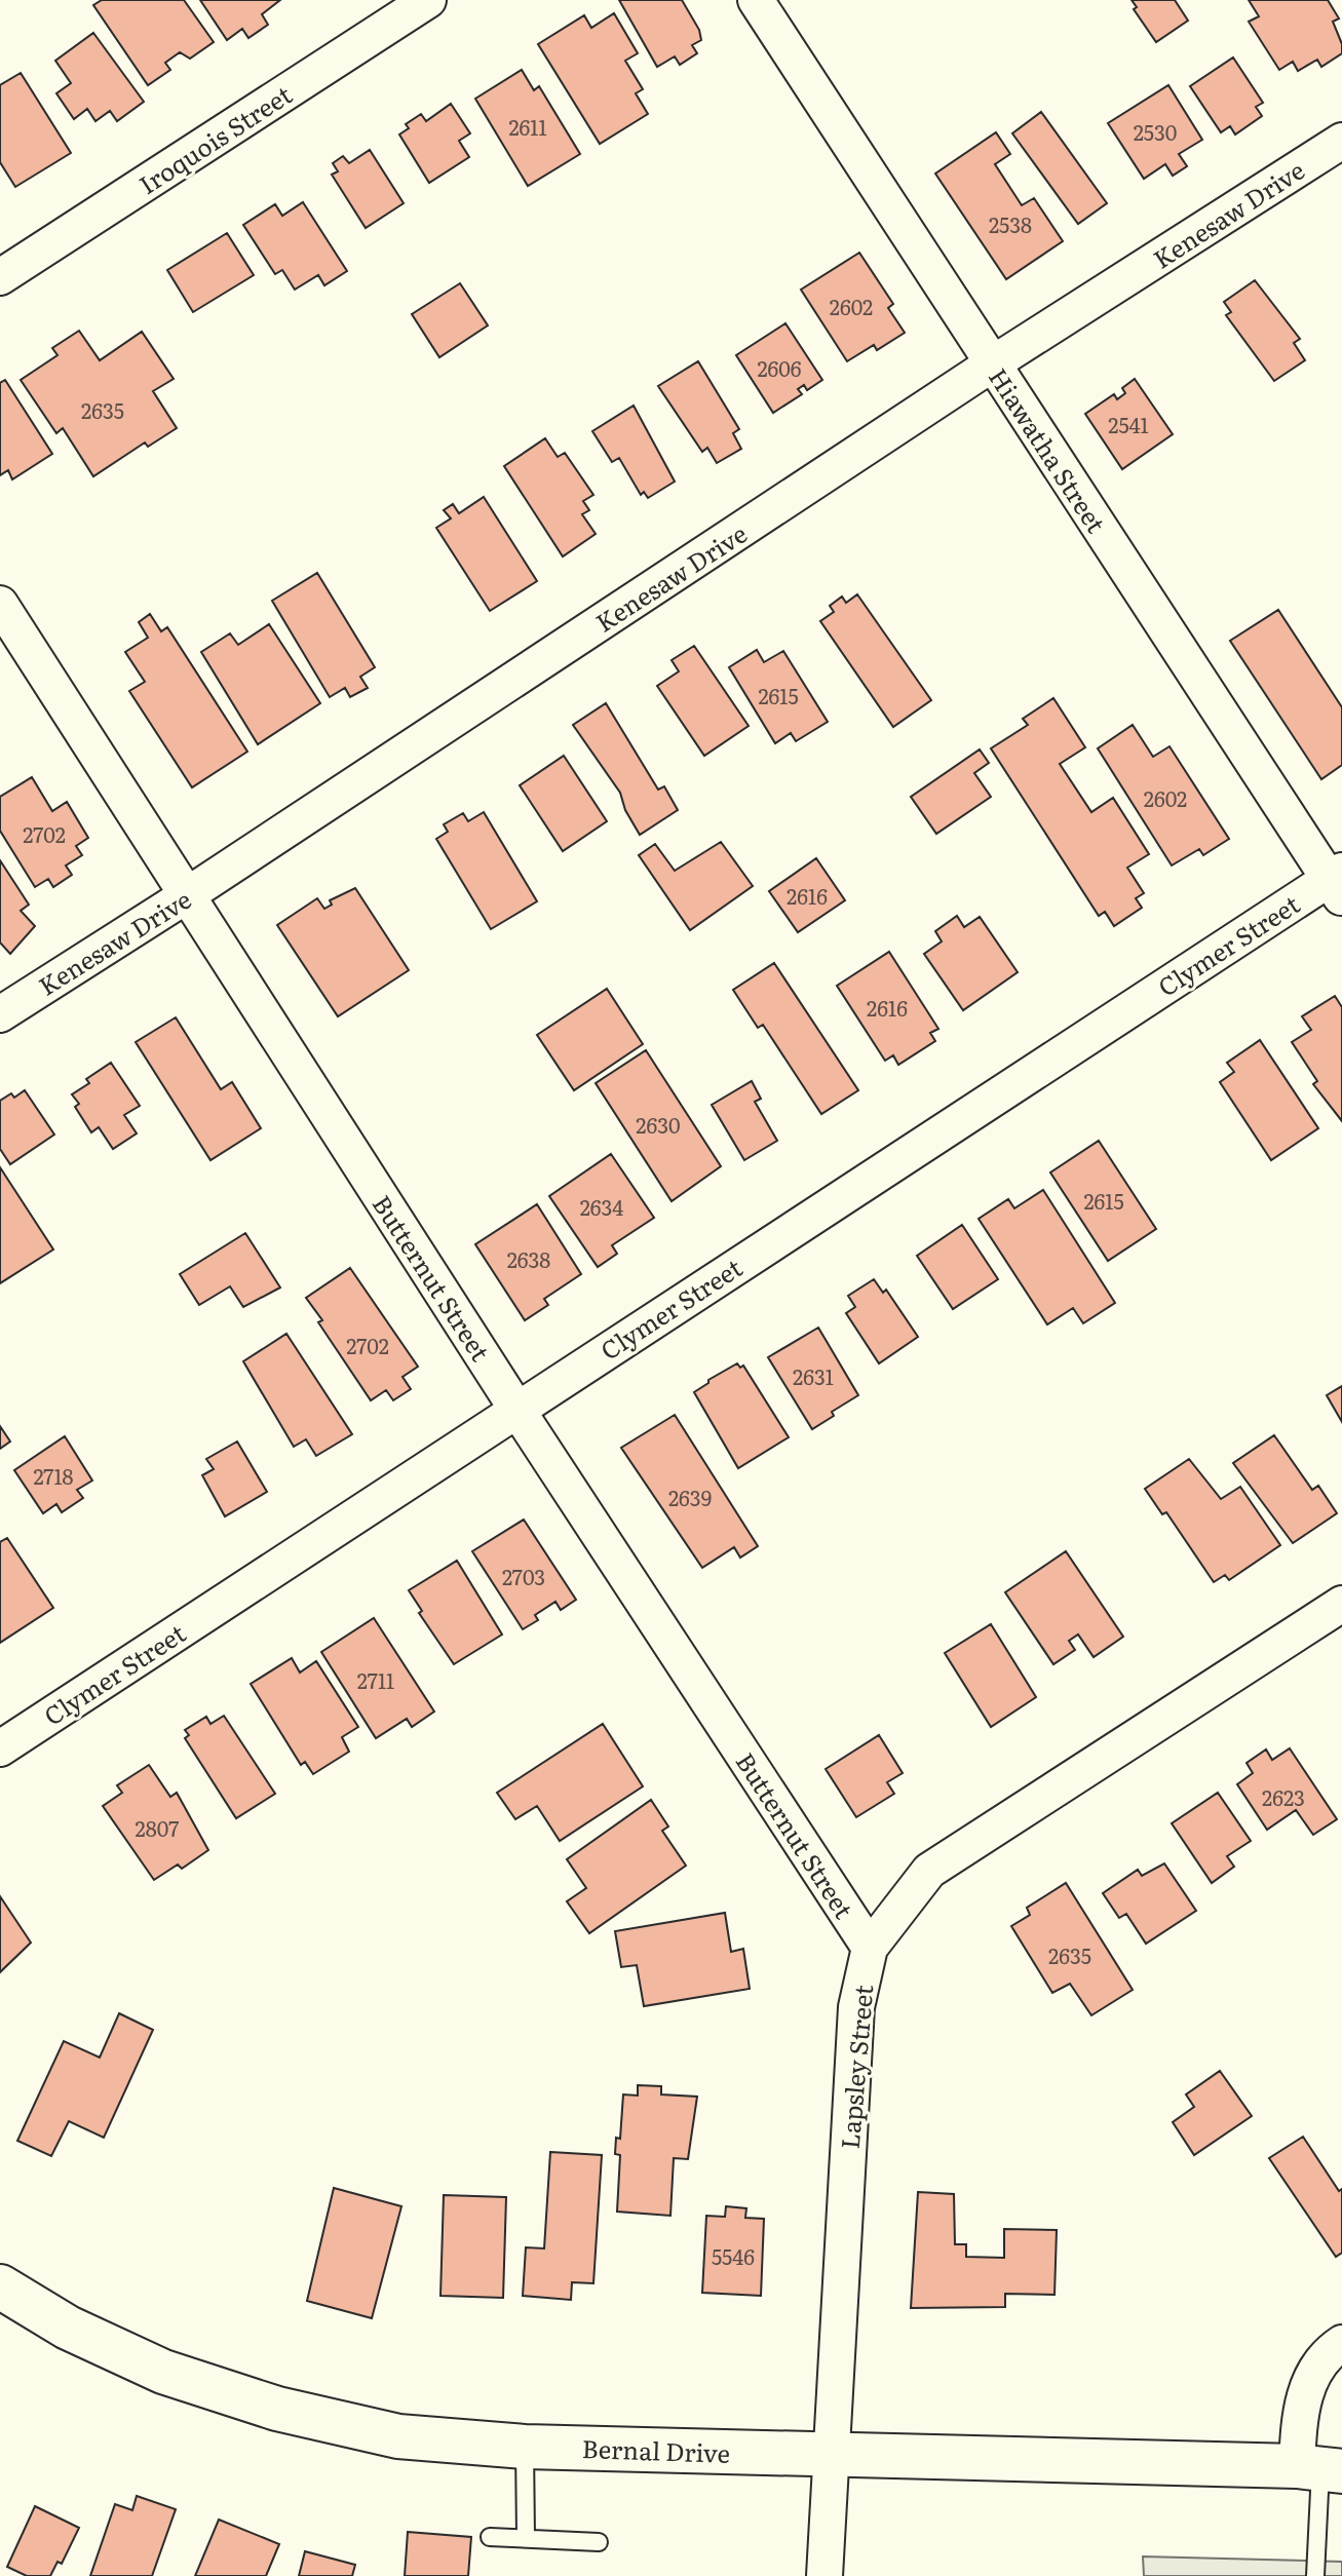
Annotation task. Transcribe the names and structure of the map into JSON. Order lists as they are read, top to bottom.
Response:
{
  "streets": {
    "street": [
      "Iroquois Street",
      "Kenesaw Drive",
      "Hiawatha Street",
      "Clymer Street",
      "Butternut Street",
      "Lapsley Street",
      "Bernal Drive"
    ]
  },
  "crossings": [
    ["Kenesaw Drive", "Hiawatha Street"],
    ["Kenesaw Drive", "Butternut Street"],
    ["Hiawatha Street", "Clymer Street"],
    ["Clymer Street", "Butternut Street"],
    ["Butternut Street", "Lapsley Street"],
    ["Lapsley Street", "Bernal Drive"]
  ],
  "house_numbers": [
    "2611",
    "2530",
    "2538",
    "2602",
    "2606",
    "2635",
    "2541",
    "2615",
    "2602",
    "2702",
    "2616",
    "2616",
    "2630",
    "2615",
    "2634",
    "2638",
    "2702",
    "2631",
    "2718",
    "2639",
    "2703",
    "2711",
    "2623",
    "2807",
    "2635",
    "5546"
  ]
}
